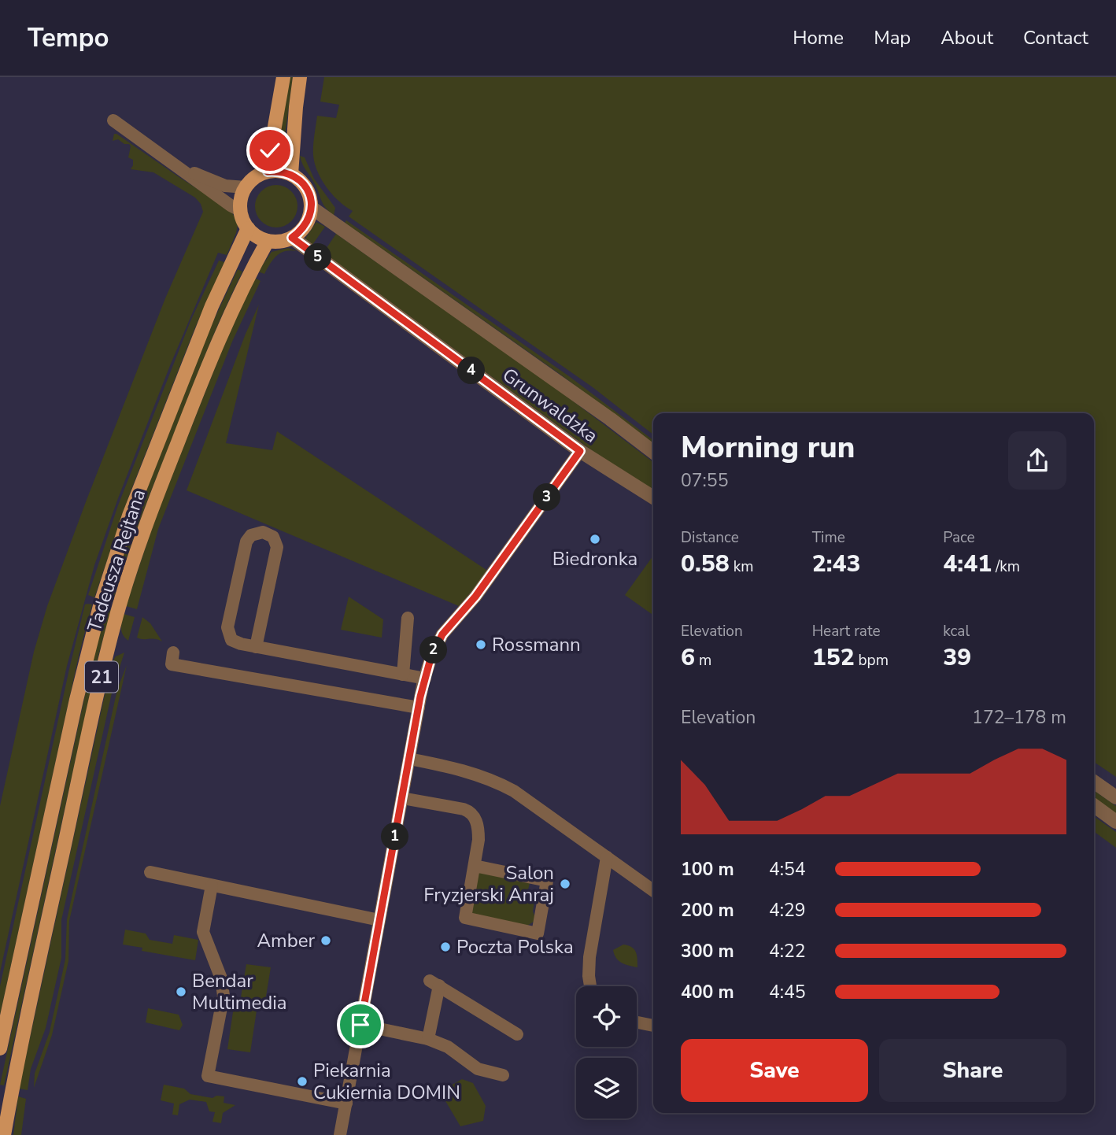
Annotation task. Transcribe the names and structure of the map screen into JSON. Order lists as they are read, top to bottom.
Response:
{
  "streets": {
    "main road": ["Tadeusza Rejtana", "21"],
    "street": ["Grunwaldzka"]
  },
  "crossings": [
    ["Grunwaldzka", "Tadeusza Rejtana"]
  ],
  "places": [
    "Biedronka",
    "Rossmann",
    "Salon Fryzjerski Anraj",
    "Amber",
    "Poczta Polska",
    "Bendar Multimedia",
    "Piekarnia Cukiernia DOMIN"
  ],
  "page": {
    "header": "Tempo",
    "nav": [
      "Home",
      "Map",
      "About",
      "Contact"
    ],
    "pins": [
      "5",
      "4",
      "3",
      "2",
      "1"
    ],
    "heading": ["Morning run", "07:55"],
    "stats": [
      ["Distance", "0.58 km"],
      ["Time", "2:43"],
      ["Pace", "4:41 /km"],
      ["Elevation", "6 m"],
      ["Heart rate", "152 bpm"],
      ["kcal", "39"]
    ],
    "chart": ["Elevation", "172–178 m"],
    "list": [
      {
        "name": "100 m",
        "note": "4:54"
      },
      {
        "name": "200 m",
        "note": "4:29"
      },
      {
        "name": "300 m",
        "note": "4:22"
      },
      {
        "name": "400 m",
        "note": "4:45"
      }
    ],
    "buttons": ["Save", "Share"]
  }
}
